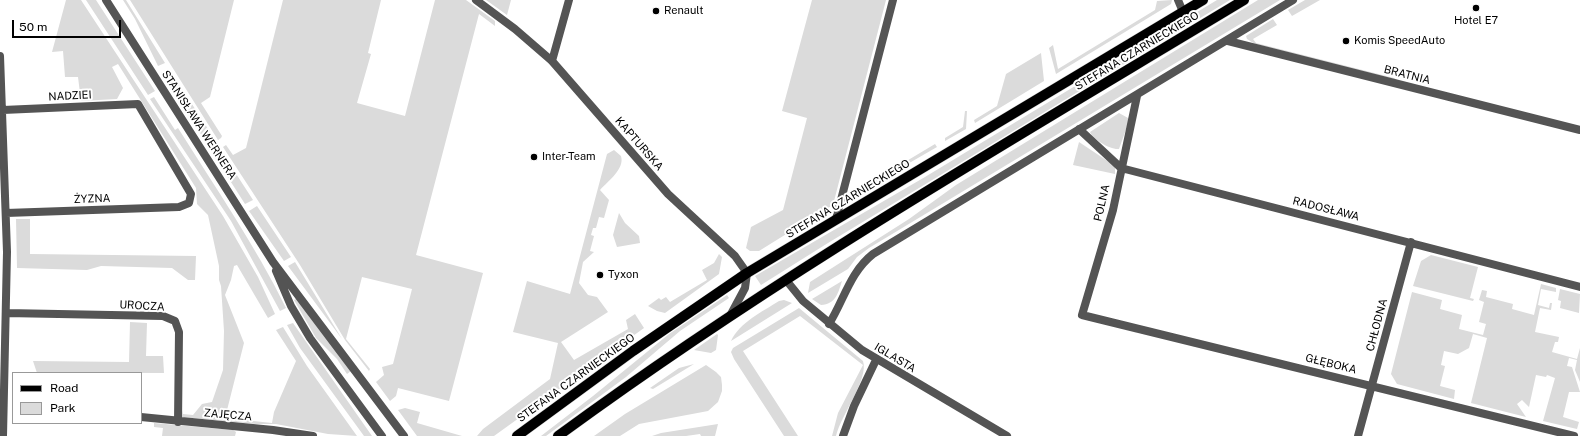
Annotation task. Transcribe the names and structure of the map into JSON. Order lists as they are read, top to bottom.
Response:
{
  "streets": {
    "main road": ["STEFANA CZARNIECKIEGO"],
    "street": [
      "BRATNIA",
      "NADZIEI",
      "STANISŁAWA WERNERA",
      "KAPTURSKA",
      "ŻYZNA",
      "POLNA",
      "RADOSŁAWA",
      "UROCZA",
      "CHŁODNA",
      "IGLASTA",
      "GŁĘBOKA",
      "ZAJĘCZA"
    ]
  },
  "crossings": [
    ["STEFANA CZARNIECKIEGO", "KAPTURSKA"],
    ["STEFANA CZARNIECKIEGO", "IGLASTA"],
    ["NADZIEI", "ŻYZNA"],
    ["POLNA", "RADOSŁAWA"],
    ["POLNA", "GŁĘBOKA"],
    ["RADOSŁAWA", "CHŁODNA"],
    ["UROCZA", "ZAJĘCZA"],
    ["CHŁODNA", "GŁĘBOKA"]
  ],
  "places": [
    "Hotel E7",
    "Renault",
    "Komis SpeedAuto",
    "Inter-Team",
    "Tyxon"
  ],
  "legend": ["Road", "Park"],
  "scale_bar": "50 m"
}
